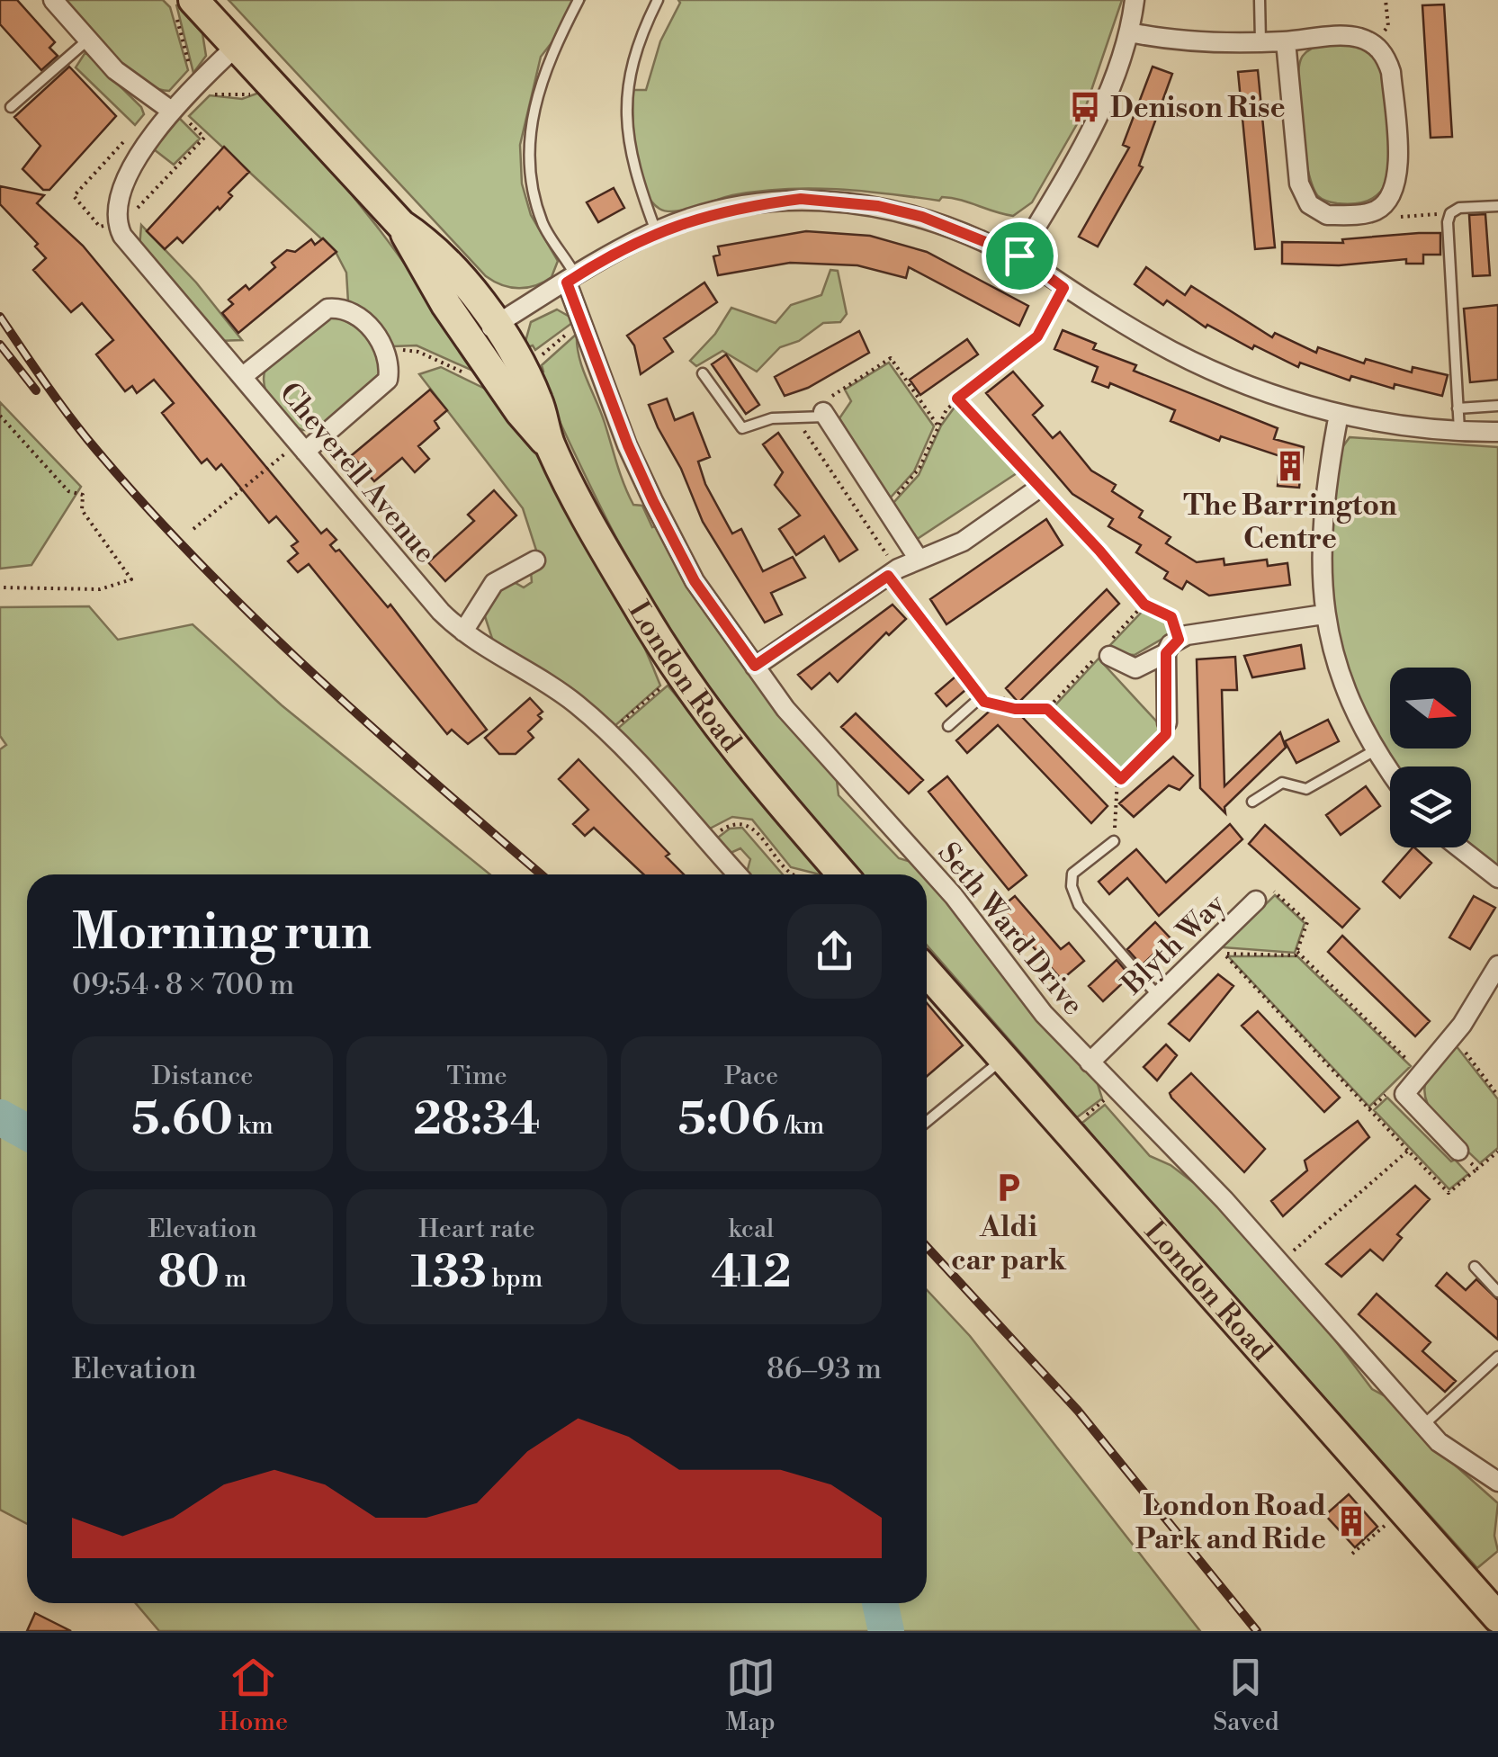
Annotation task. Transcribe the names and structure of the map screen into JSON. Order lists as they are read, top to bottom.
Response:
{
  "streets": {
    "highway": ["London Road"],
    "street": ["Cheverell Avenue", "Seth Ward Drive", "Blyth Way"]
  },
  "crossings": [
    ["Cheverell Avenue", "London Road"],
    ["Seth Ward Drive", "Blyth Way"]
  ],
  "places": {
    "bus stop": ["Denison Rise"],
    "building": ["The Barrington Centre", "London Road Park and Ride"],
    "parking": ["Aldi car park"]
  },
  "north": "right",
  "page": {
    "heading": ["Morning run", "09:54 · 8 × 700 m"],
    "stats": [
      ["Distance", "5.60 km"],
      ["Time", "28:34"],
      ["Pace", "5:06 /km"],
      ["Elevation", "80 m"],
      ["Heart rate", "133 bpm"],
      ["kcal", "412"]
    ],
    "chart": ["Elevation", "86–93 m"],
    "tabs": ["Home", "Map", "Saved"]
  }
}
